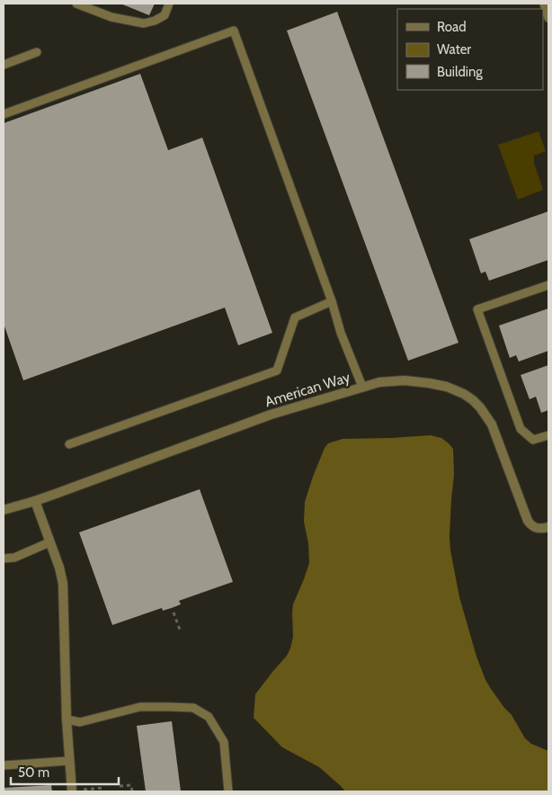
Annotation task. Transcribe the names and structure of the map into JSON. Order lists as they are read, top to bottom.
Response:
{
  "streets": {
    "street": ["American Way"]
  },
  "legend": ["Road", "Water", "Building"],
  "scale_bar": "50 m"
}
